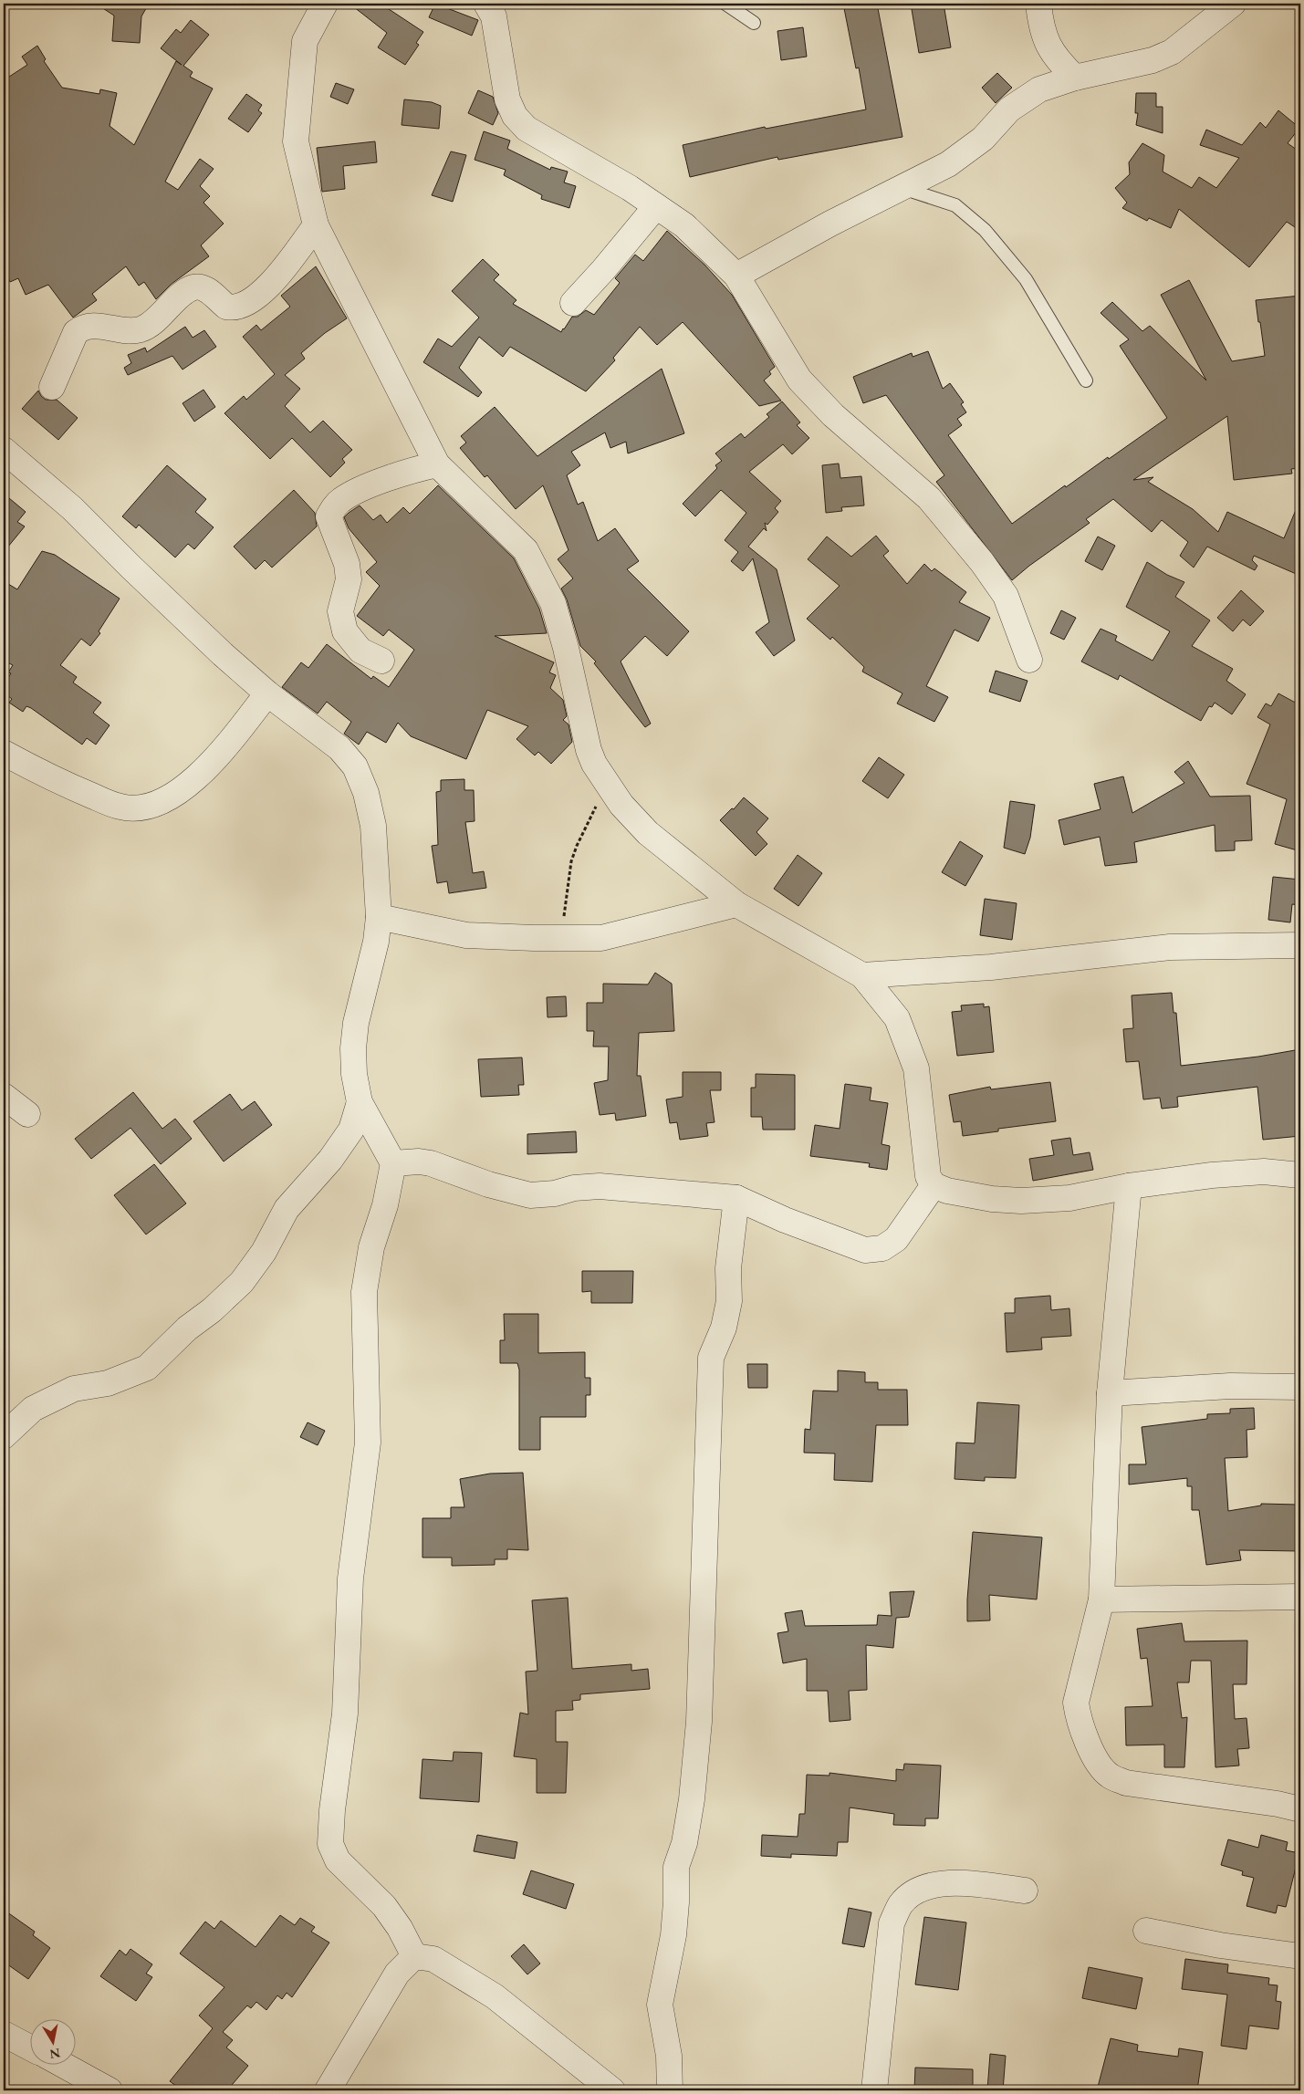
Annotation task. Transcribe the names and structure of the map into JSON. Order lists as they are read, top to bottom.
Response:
{
  "north": "bottom"
}
